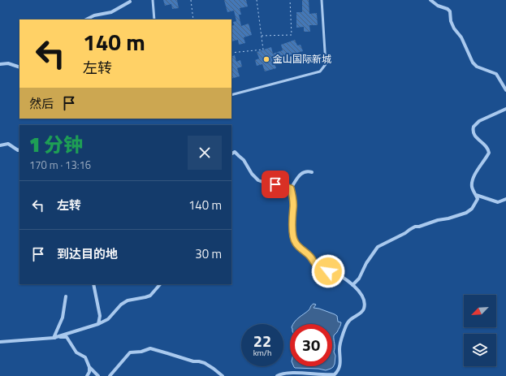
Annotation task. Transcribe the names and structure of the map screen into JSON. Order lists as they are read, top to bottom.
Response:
{
  "places": ["金山国际新城"],
  "north": "bottom left",
  "page": {
    "turn": ["140 m", "左转"],
    "then": "然后",
    "heading": ["1 分钟", "170 m · 13:16"],
    "list": [
      {
        "name": "左转",
        "value": "140 m"
      },
      {
        "name": "到达目的地",
        "value": "30 m"
      }
    ],
    "speed": "22 km/h",
    "limit": "30"
  }
}
